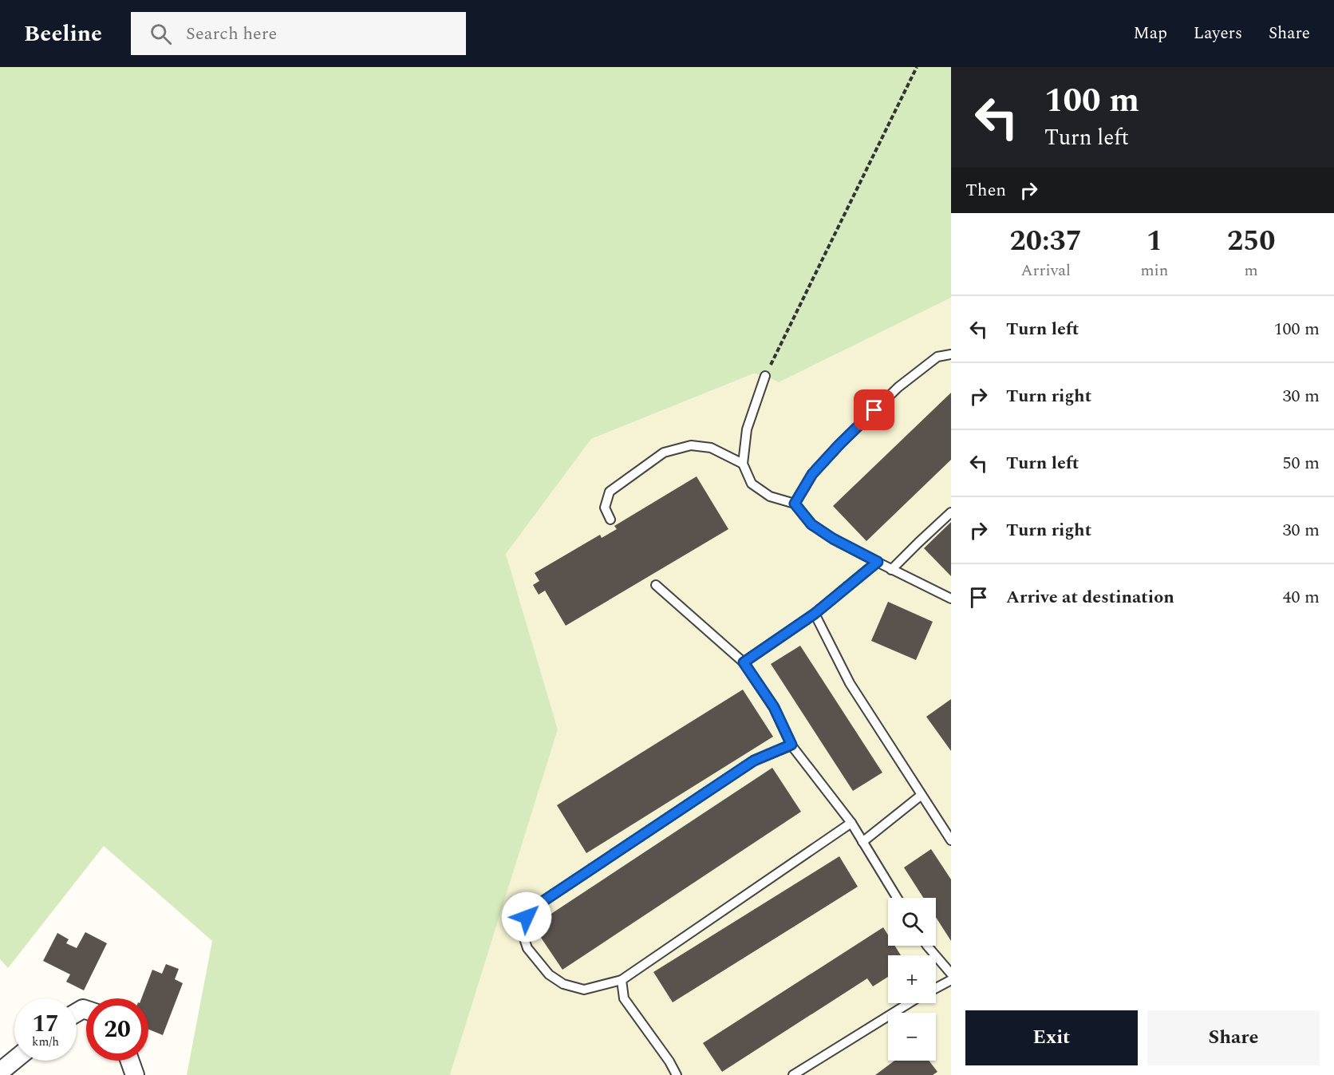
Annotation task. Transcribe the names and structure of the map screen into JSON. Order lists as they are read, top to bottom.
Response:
{
  "page": {
    "header": "Beeline",
    "search": "Search here",
    "nav": ["Map", "Layers", "Share"],
    "turn": ["100 m", "Turn left"],
    "then": "Then",
    "eta": [
      "20:37",
      "Arrival",
      "1",
      "min",
      "250",
      "m"
    ],
    "list": [
      {
        "name": "Turn left",
        "value": "100 m"
      },
      {
        "name": "Turn right",
        "value": "30 m"
      },
      {
        "name": "Turn left",
        "value": "50 m"
      },
      {
        "name": "Turn right",
        "value": "30 m"
      },
      {
        "name": "Arrive at destination",
        "value": "40 m"
      }
    ],
    "map_buttons": ["+", "−"],
    "speed": "17 km/h",
    "limit": "20",
    "buttons": ["Exit", "Share"]
  }
}
